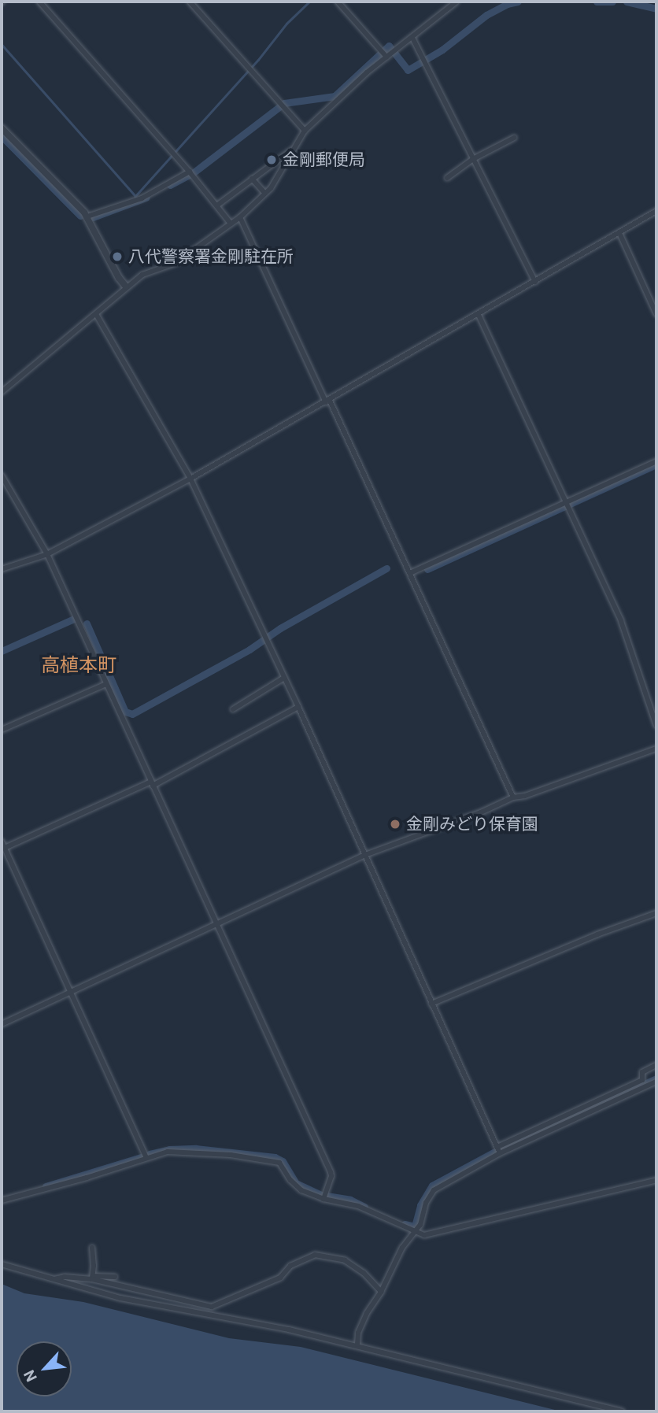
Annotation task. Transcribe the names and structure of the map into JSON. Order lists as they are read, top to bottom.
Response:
{
  "districts": ["高植本町"],
  "places": ["金剛郵便局", "八代警察署金剛駐在所", "金剛みどり保育園"],
  "north": "bottom left"
}
